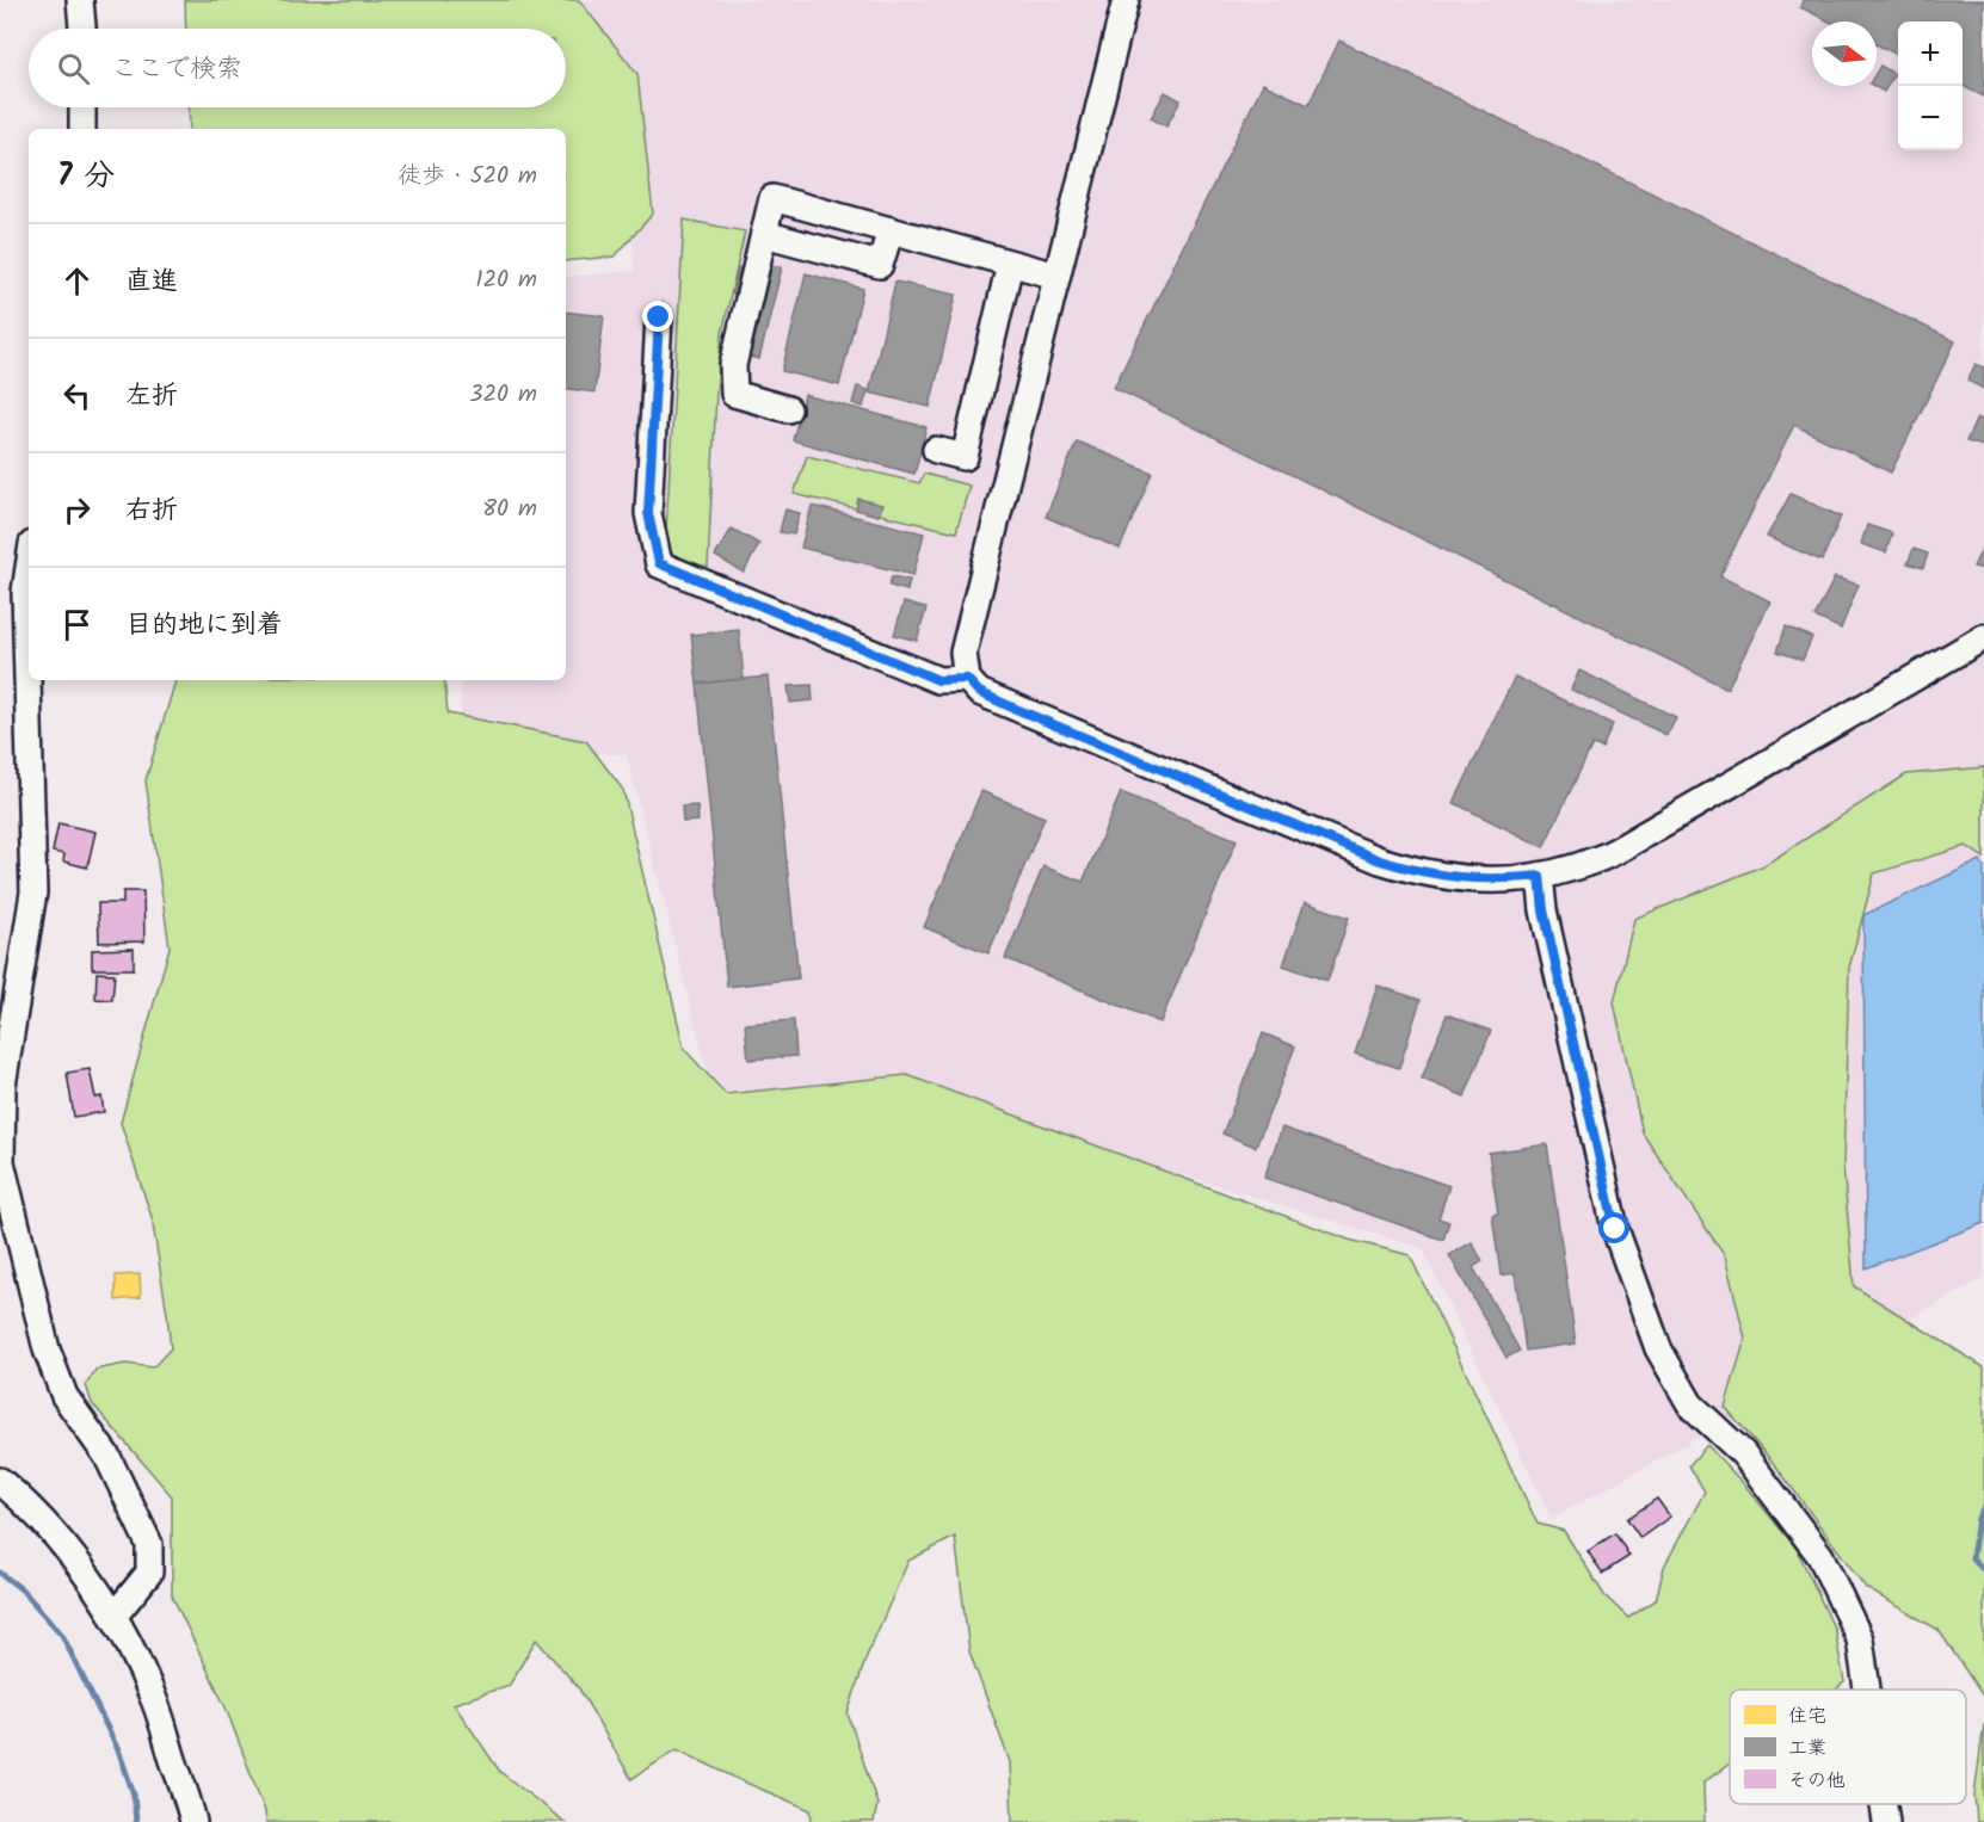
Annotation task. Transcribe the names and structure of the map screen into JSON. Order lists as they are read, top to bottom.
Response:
{
  "legend": ["住宅", "工業", "その他"],
  "north": "right",
  "page": {
    "map_buttons": ["+", "−"],
    "search": "ここで検索",
    "heading": ["7 分", "徒歩 · 520 m"],
    "list": [
      ["直進", "120 m"],
      ["左折", "320 m"],
      ["右折", "80 m"],
      "目的地に到着"
    ]
  }
}
